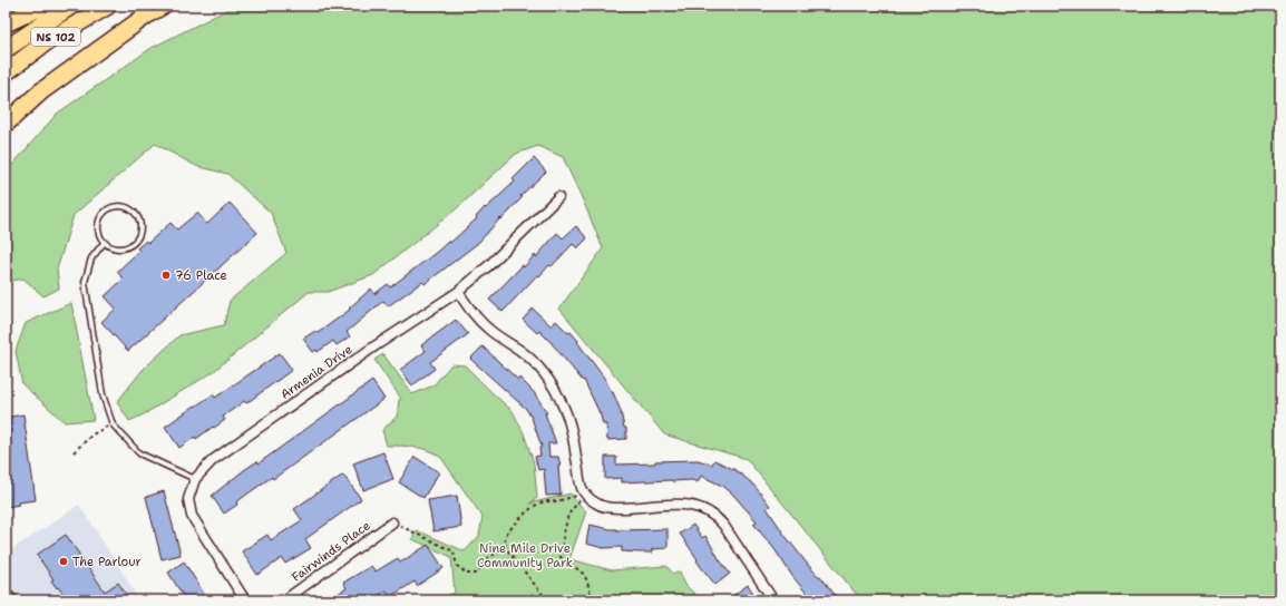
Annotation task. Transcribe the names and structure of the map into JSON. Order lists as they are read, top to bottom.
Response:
{
  "streets": {
    "highway": ["NS 102"],
    "street": ["Armenia Drive", "Fairwinds Place"]
  },
  "parks": ["Nine Mile Drive Community Park"],
  "places": ["76 Place", "The Parlour"]
}
